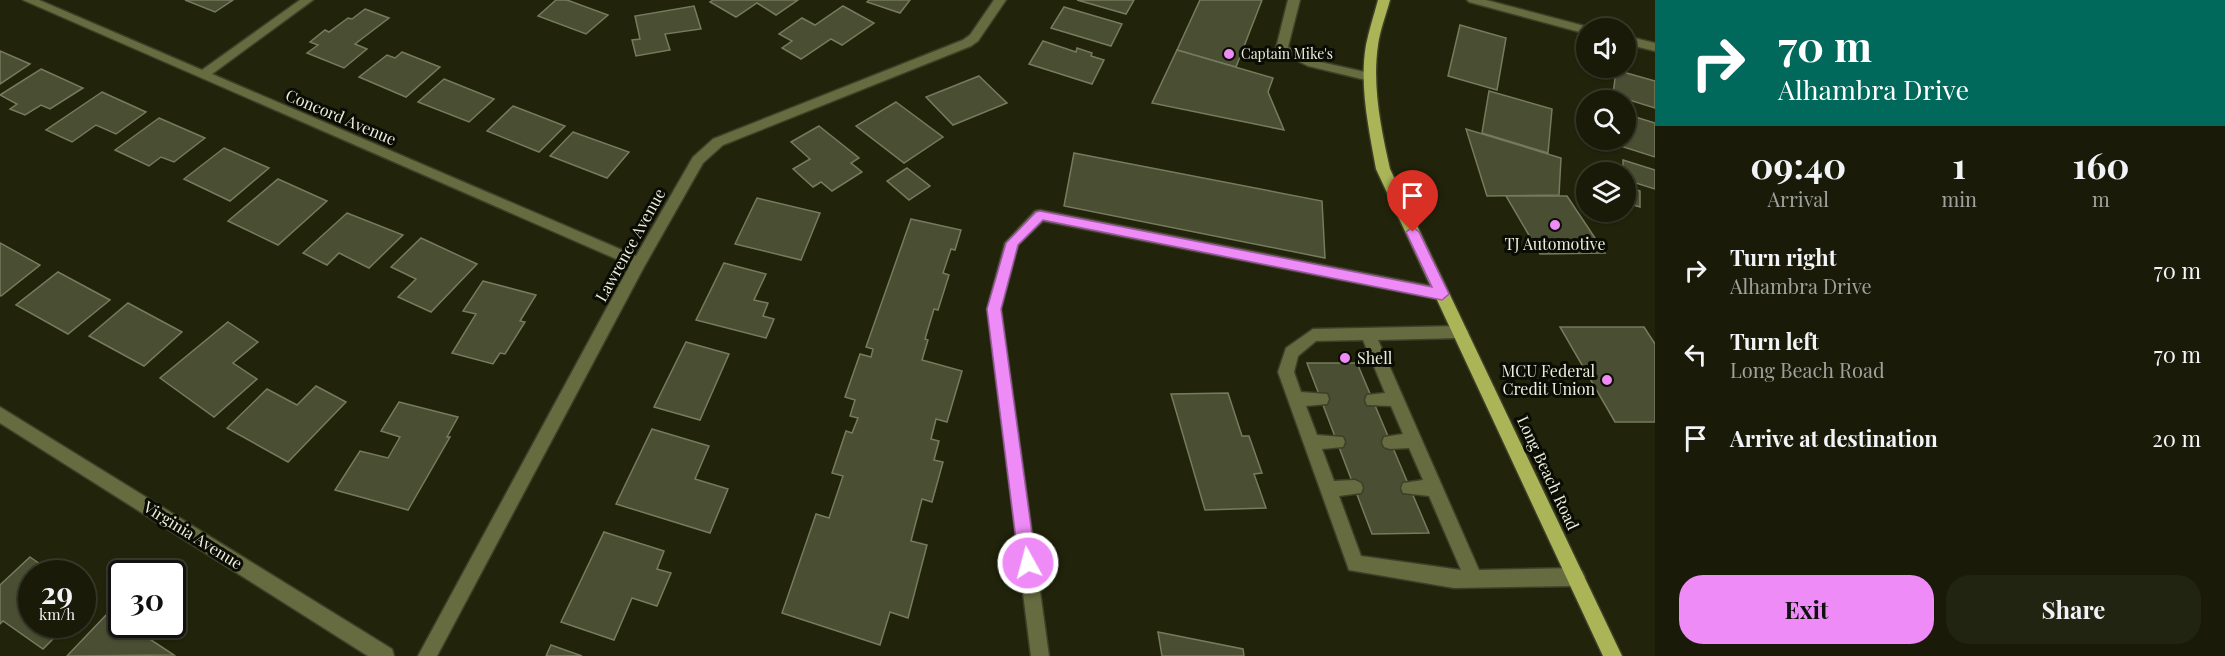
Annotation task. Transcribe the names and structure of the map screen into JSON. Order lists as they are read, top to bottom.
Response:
{
  "streets": {
    "main road": ["Long Beach Road"],
    "street": ["Concord Avenue", "Lawrence Avenue", "Virginia Avenue"]
  },
  "crossings": [
    ["Concord Avenue", "Lawrence Avenue"]
  ],
  "places": [
    "Captain Mike's",
    "TJ Automotive",
    "Shell",
    "MCU Federal Credit Union"
  ],
  "page": {
    "turn": ["70 m", "Alhambra Drive"],
    "eta": [
      "09:40",
      "Arrival",
      "1",
      "min",
      "160",
      "m"
    ],
    "list": [
      {
        "name": "Turn right",
        "note": "Alhambra Drive",
        "value": "70 m"
      },
      {
        "name": "Turn left",
        "note": "Long Beach Road",
        "value": "70 m"
      },
      {
        "name": "Arrive at destination",
        "value": "20 m"
      }
    ],
    "speed": "29 km/h",
    "limit": "30",
    "buttons": ["Exit", "Share"]
  }
}
